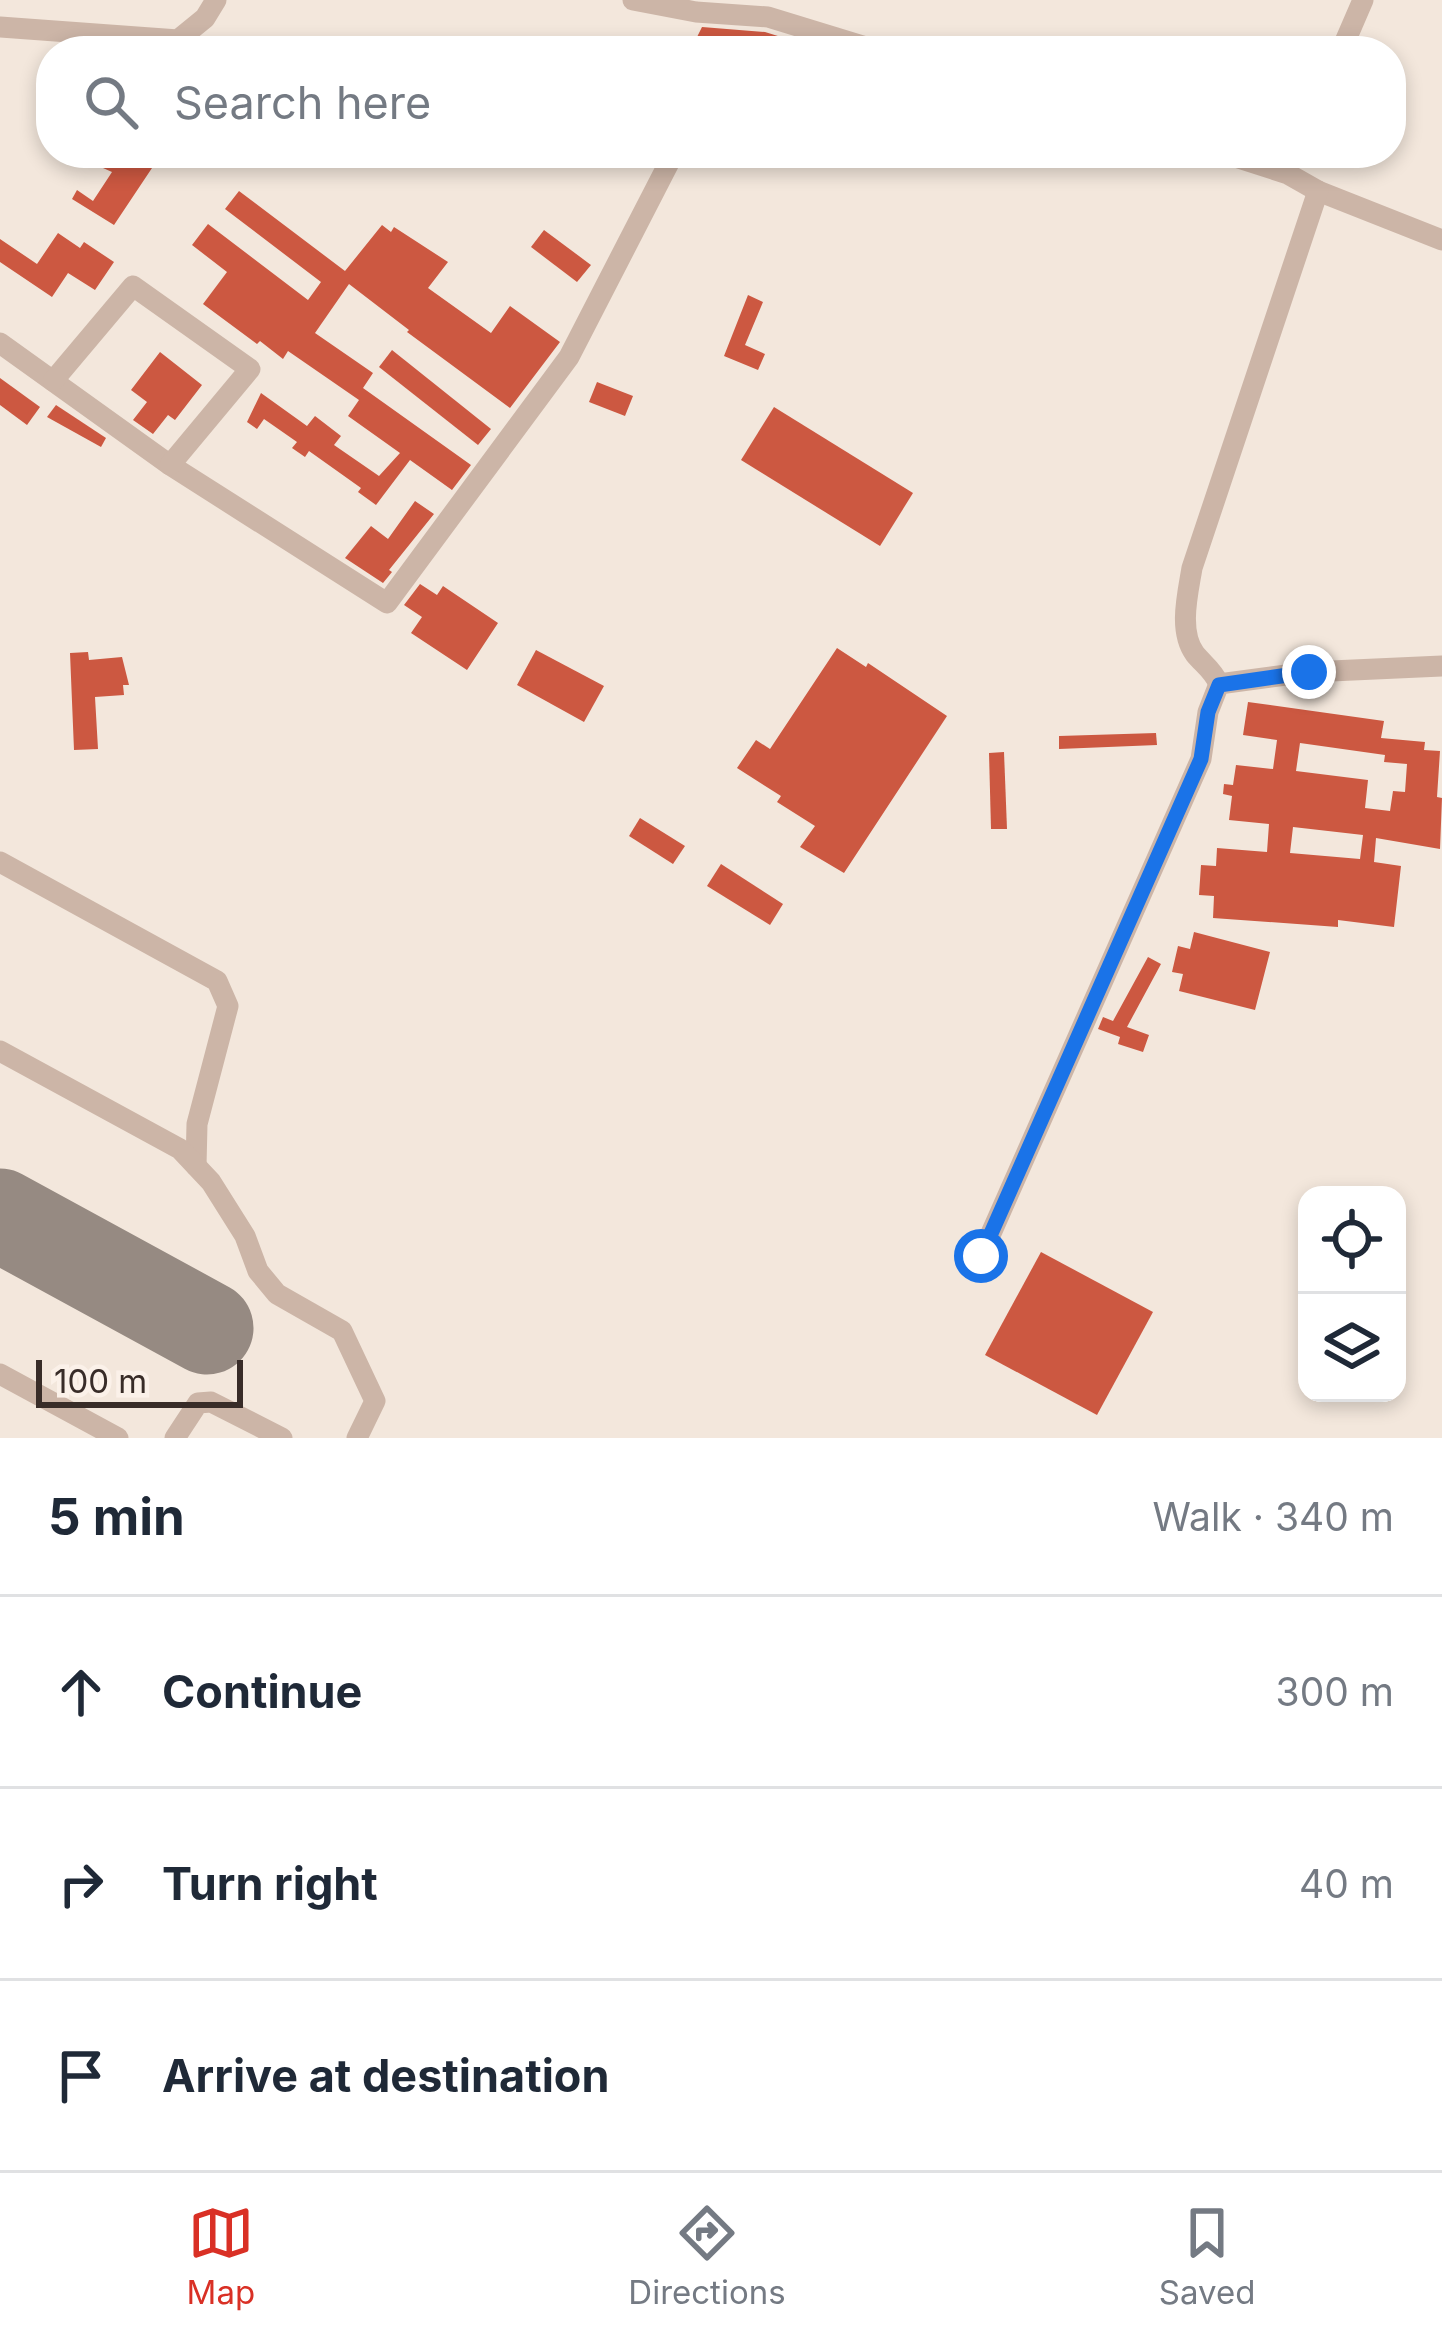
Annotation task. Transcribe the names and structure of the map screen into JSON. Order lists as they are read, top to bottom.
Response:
{
  "scale_bar": "100 m",
  "page": {
    "search": "Search here",
    "scale": "100 m",
    "heading": ["5 min", "Walk · 340 m"],
    "list": [
      ["Continue", "300 m"],
      ["Turn right", "40 m"],
      "Arrive at destination"
    ],
    "nav": ["Map", "Directions", "Saved"]
  }
}
